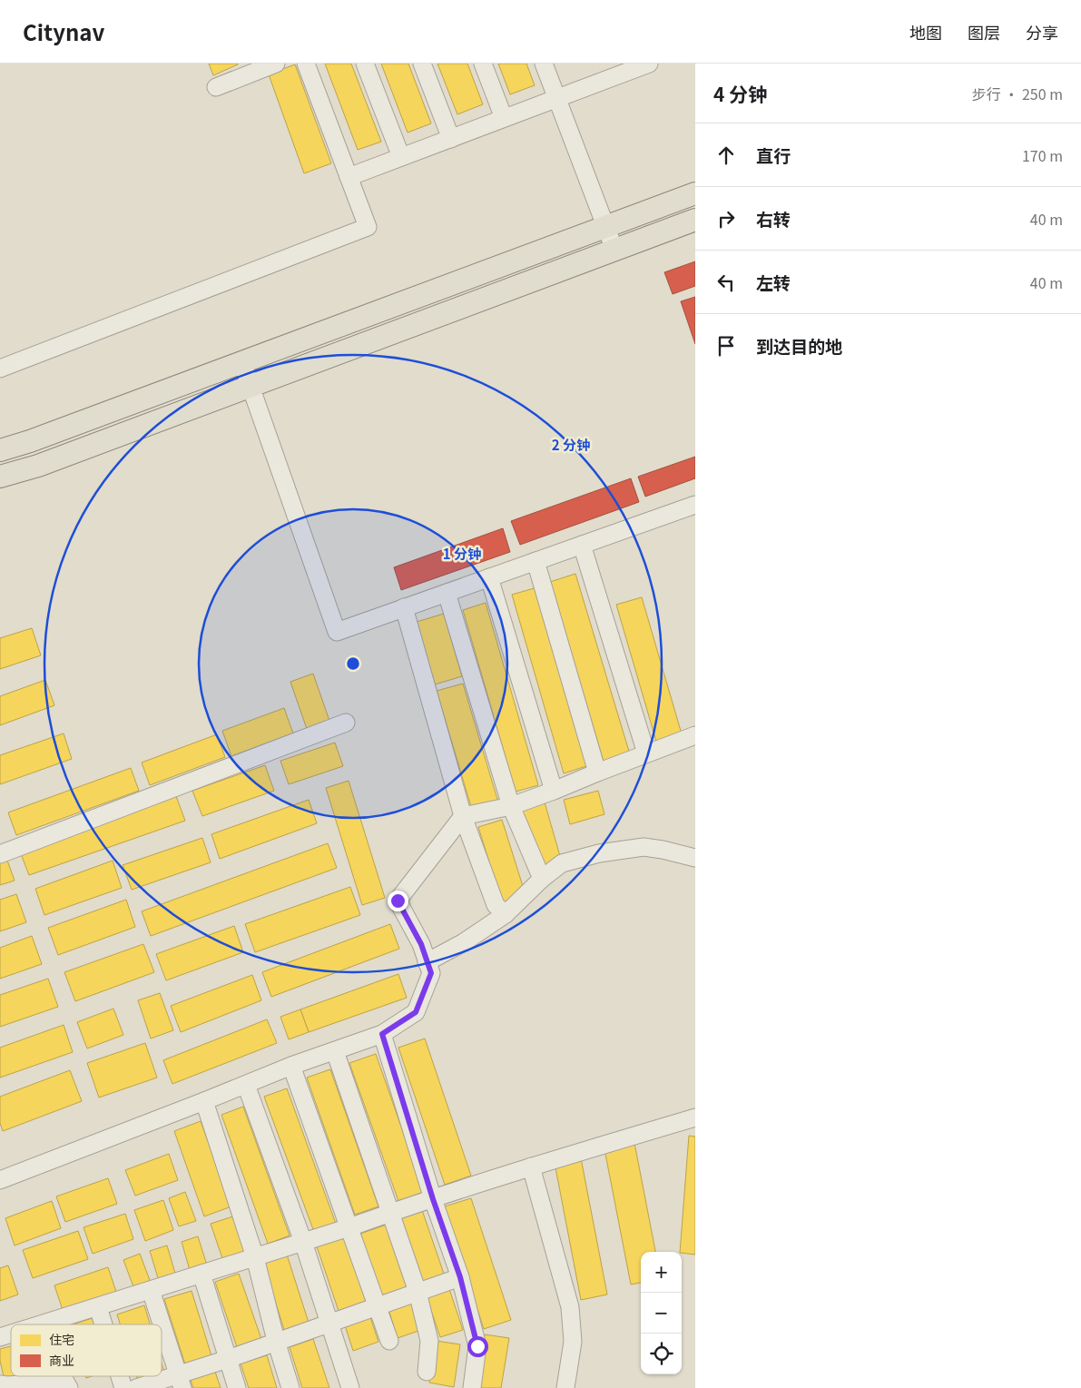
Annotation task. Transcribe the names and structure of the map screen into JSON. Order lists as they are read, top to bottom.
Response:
{
  "legend": ["住宅", "商业"],
  "page": {
    "header": "Citynav",
    "nav": ["地图", "图层", "分享"],
    "heading": ["4 分钟", "步行 · 250 m"],
    "list": [
      ["直行", "170 m"],
      ["右转", "40 m"],
      ["左转", "40 m"],
      "到达目的地"
    ],
    "map_buttons": ["+", "−"]
  },
  "rings": ["2 分钟", "1 分钟"]
}
